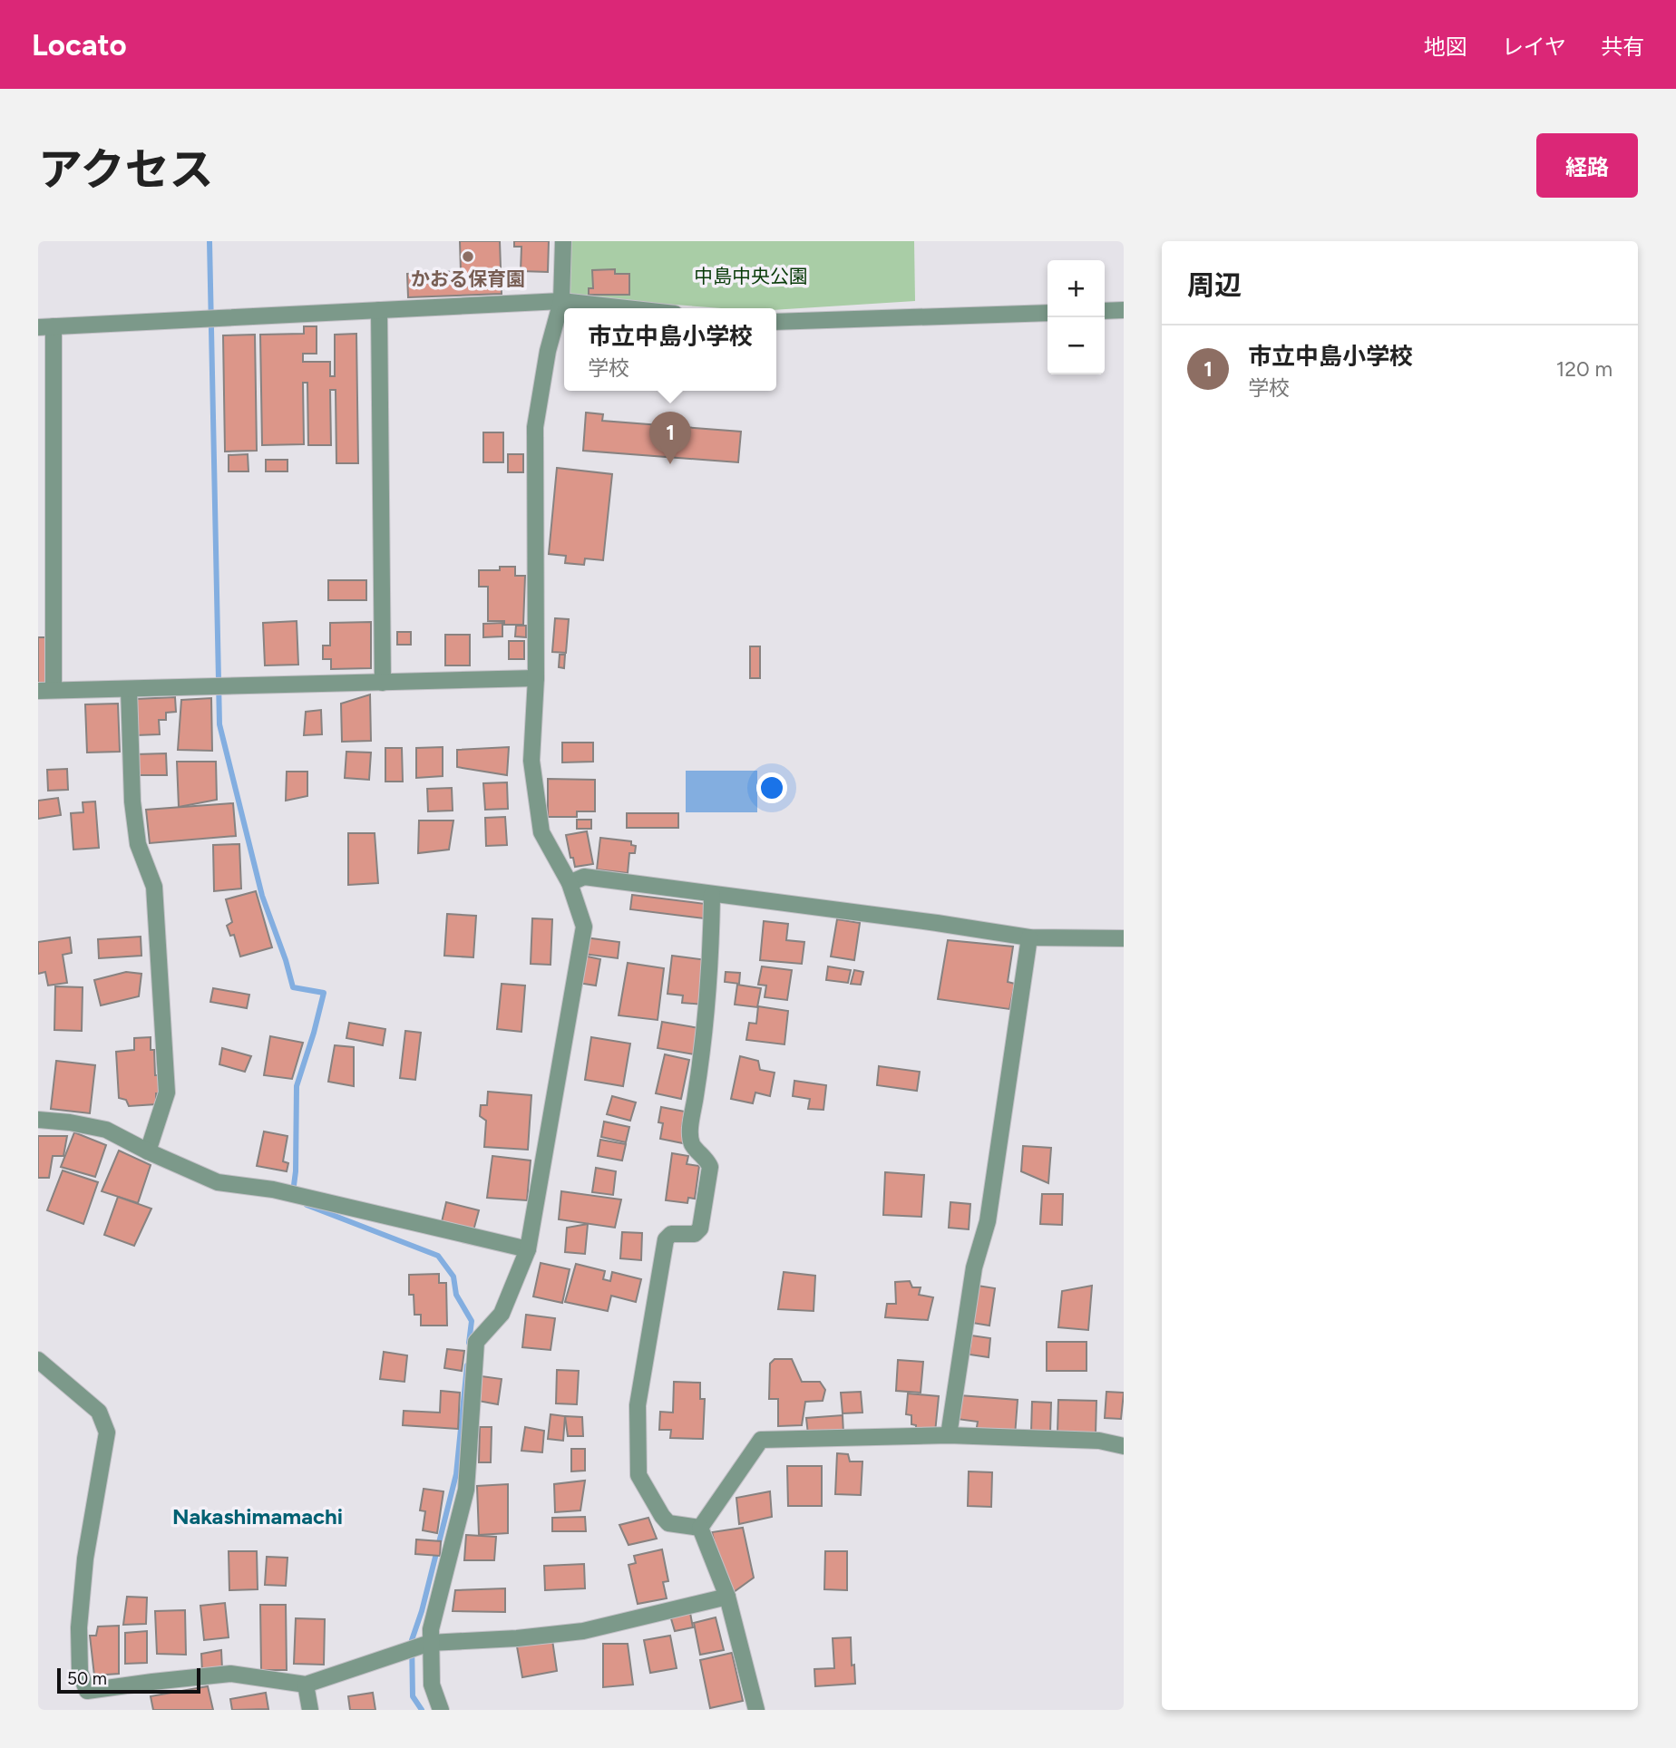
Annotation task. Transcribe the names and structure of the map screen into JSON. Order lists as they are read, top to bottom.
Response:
{
  "districts": ["Nakashimamachi"],
  "parks": ["中島中央公園"],
  "places": ["かおる保育園"],
  "scale_bar": "50 m",
  "page": {
    "header": "Locato",
    "nav": ["地図", "レイヤ", "共有"],
    "title": "アクセス",
    "buttons": "経路",
    "heading": "周辺",
    "map_buttons": ["+", "−"],
    "popup": ["市立中島小学校", "学校"],
    "list": [
      {
        "mark": "1",
        "name": "市立中島小学校",
        "note": "学校",
        "value": "120 m"
      }
    ],
    "pins": "1",
    "scale": "50 m"
  }
}
